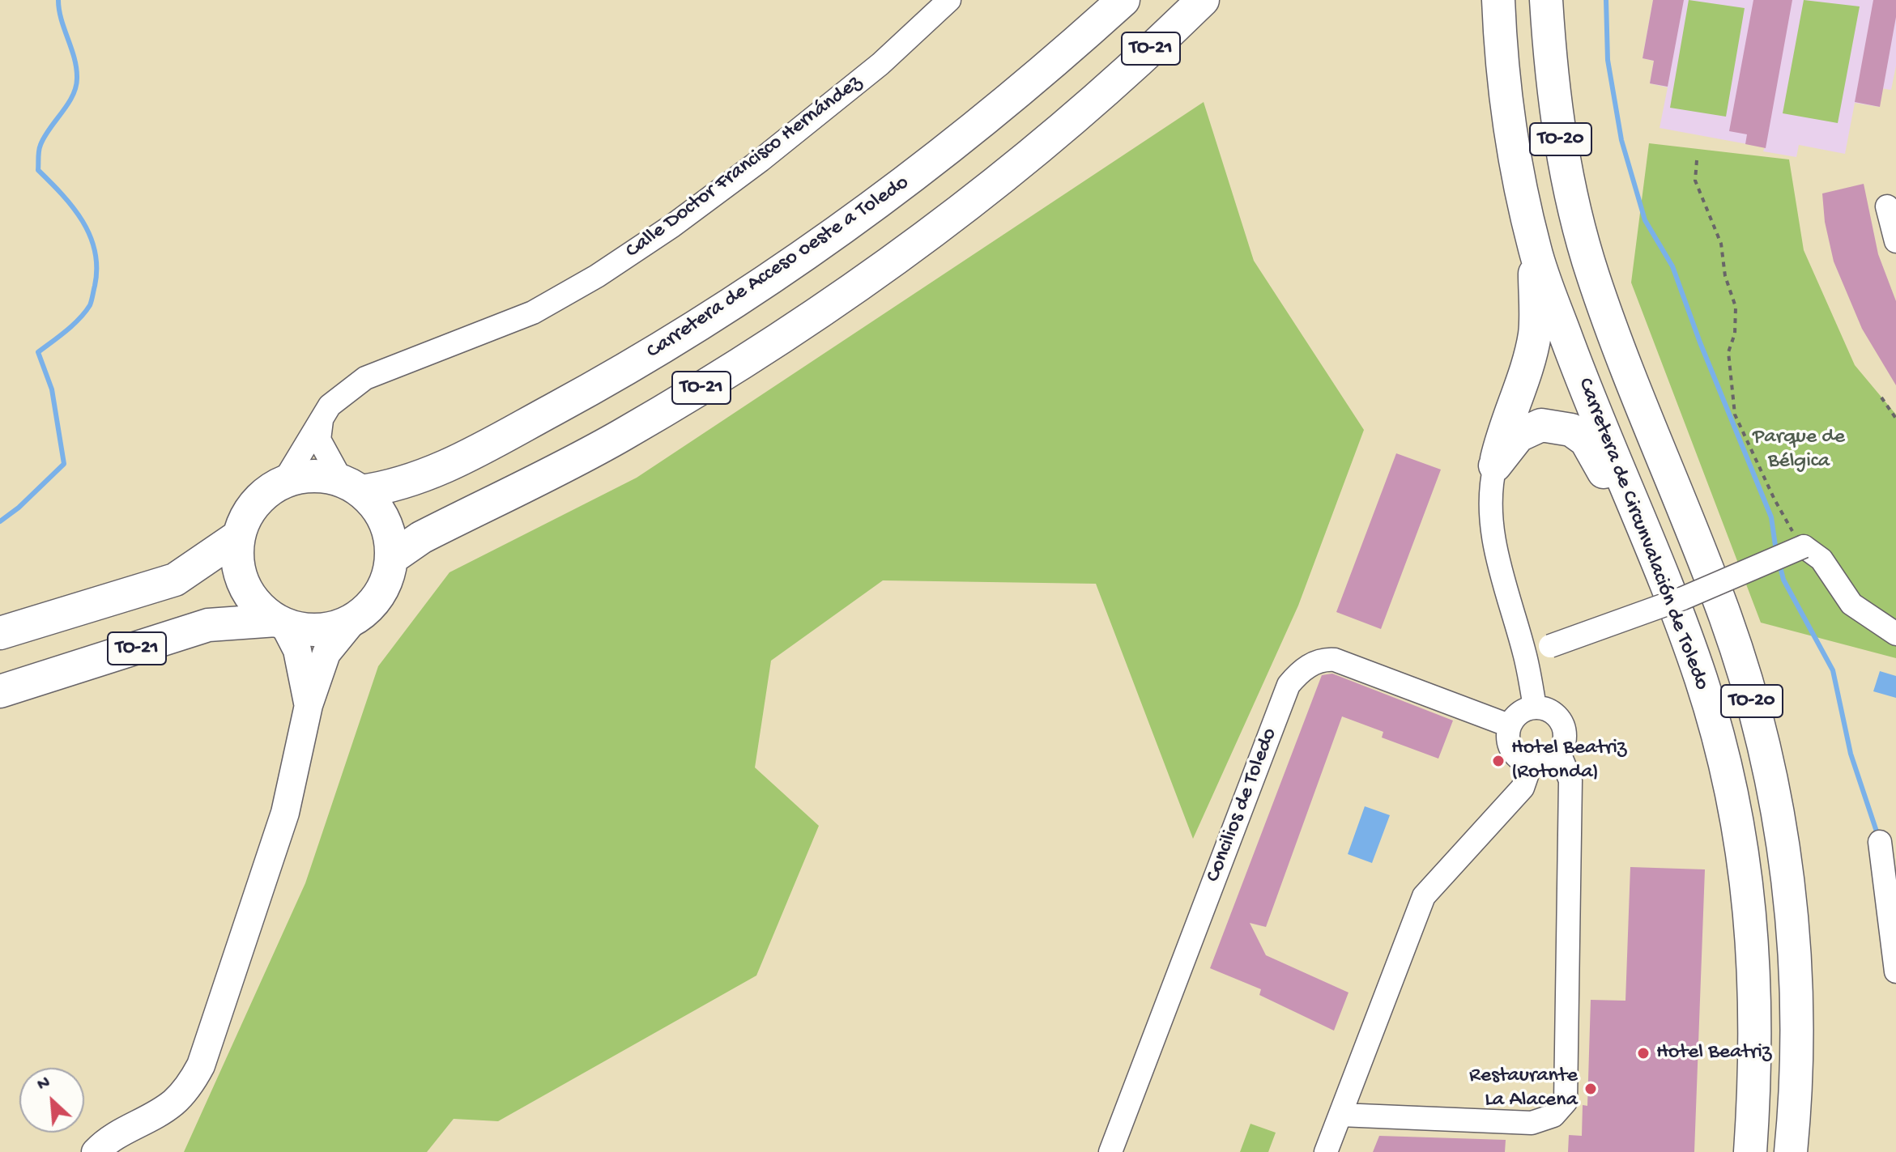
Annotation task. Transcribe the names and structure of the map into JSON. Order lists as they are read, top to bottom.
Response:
{
  "streets": {
    "highway": [
      "TO-21",
      "TO-20",
      "Carretera de Acceso oeste a Toledo",
      "Carretera de Circunvalación de Toledo"
    ],
    "street": ["Calle Doctor Francisco Hernández", "Concilios de Toledo"]
  },
  "crossings": [
    ["TO-21", "Calle Doctor Francisco Hernández"],
    ["TO-21", "Carretera de Acceso oeste a Toledo"],
    ["Calle Doctor Francisco Hernández", "Carretera de Acceso oeste a Toledo"]
  ],
  "parks": ["Parque de Bélgica"],
  "places": ["Hotel Beatriz (Rotonda)", "Hotel Beatriz", "Restaurante La Alacena"],
  "north": "top left"
}
